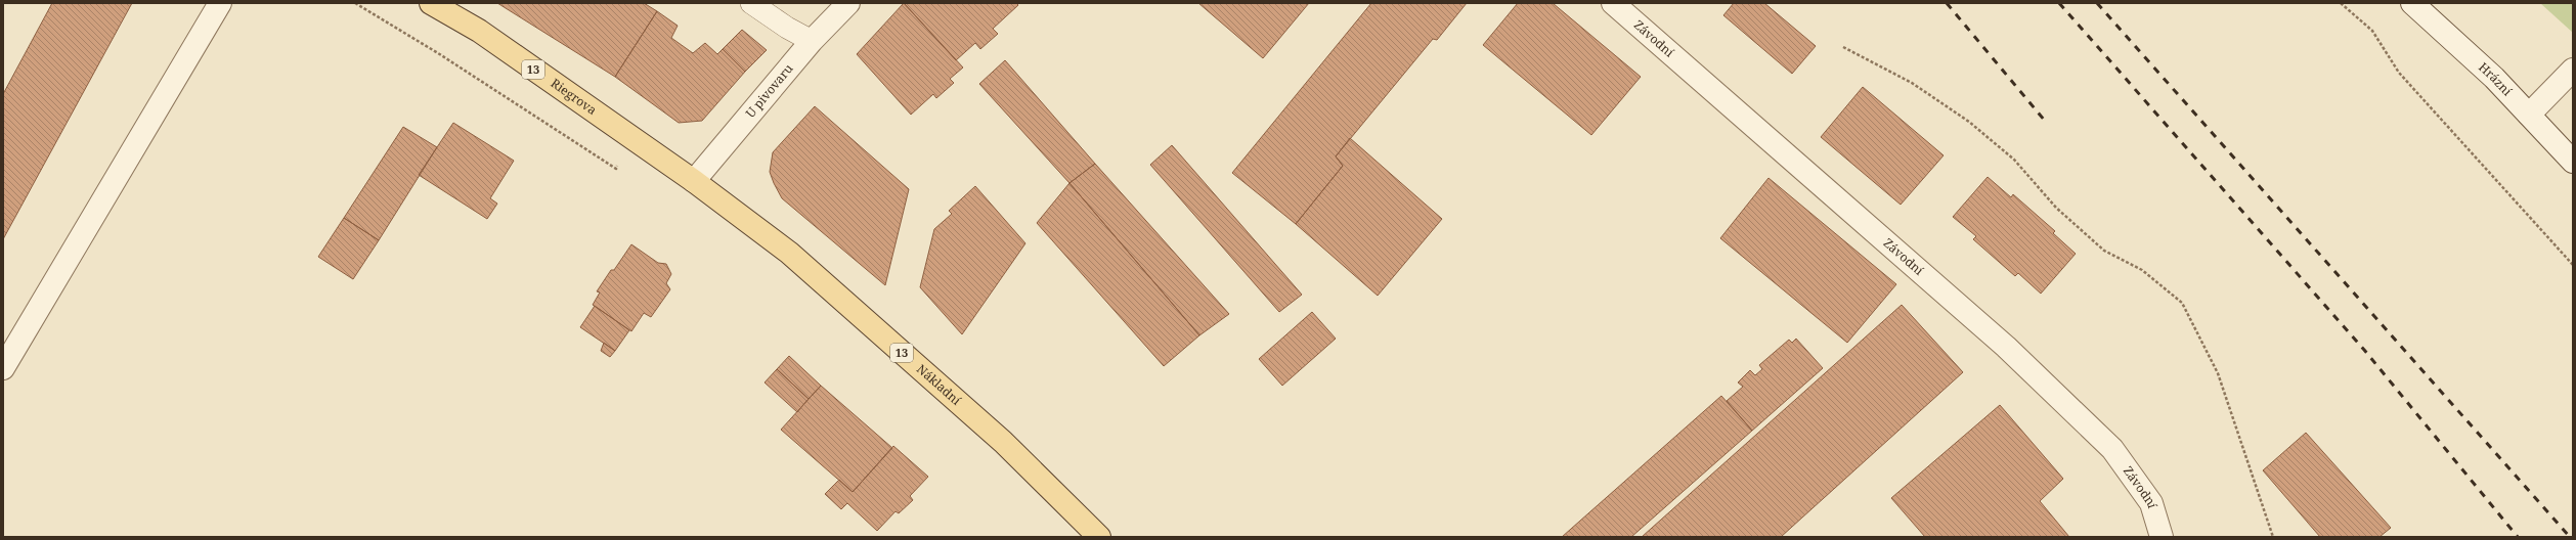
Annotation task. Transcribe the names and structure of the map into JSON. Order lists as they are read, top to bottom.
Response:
{
  "streets": {
    "main road": ["13", "Riegrova", "Nákladní"],
    "street": ["Závodní", "Hrázní", "U pivovaru"]
  },
  "crossings": [
    ["U pivovaru", "Riegrova"],
    ["U pivovaru", "Nákladní"],
    ["Riegrova", "Nákladní"]
  ]
}
